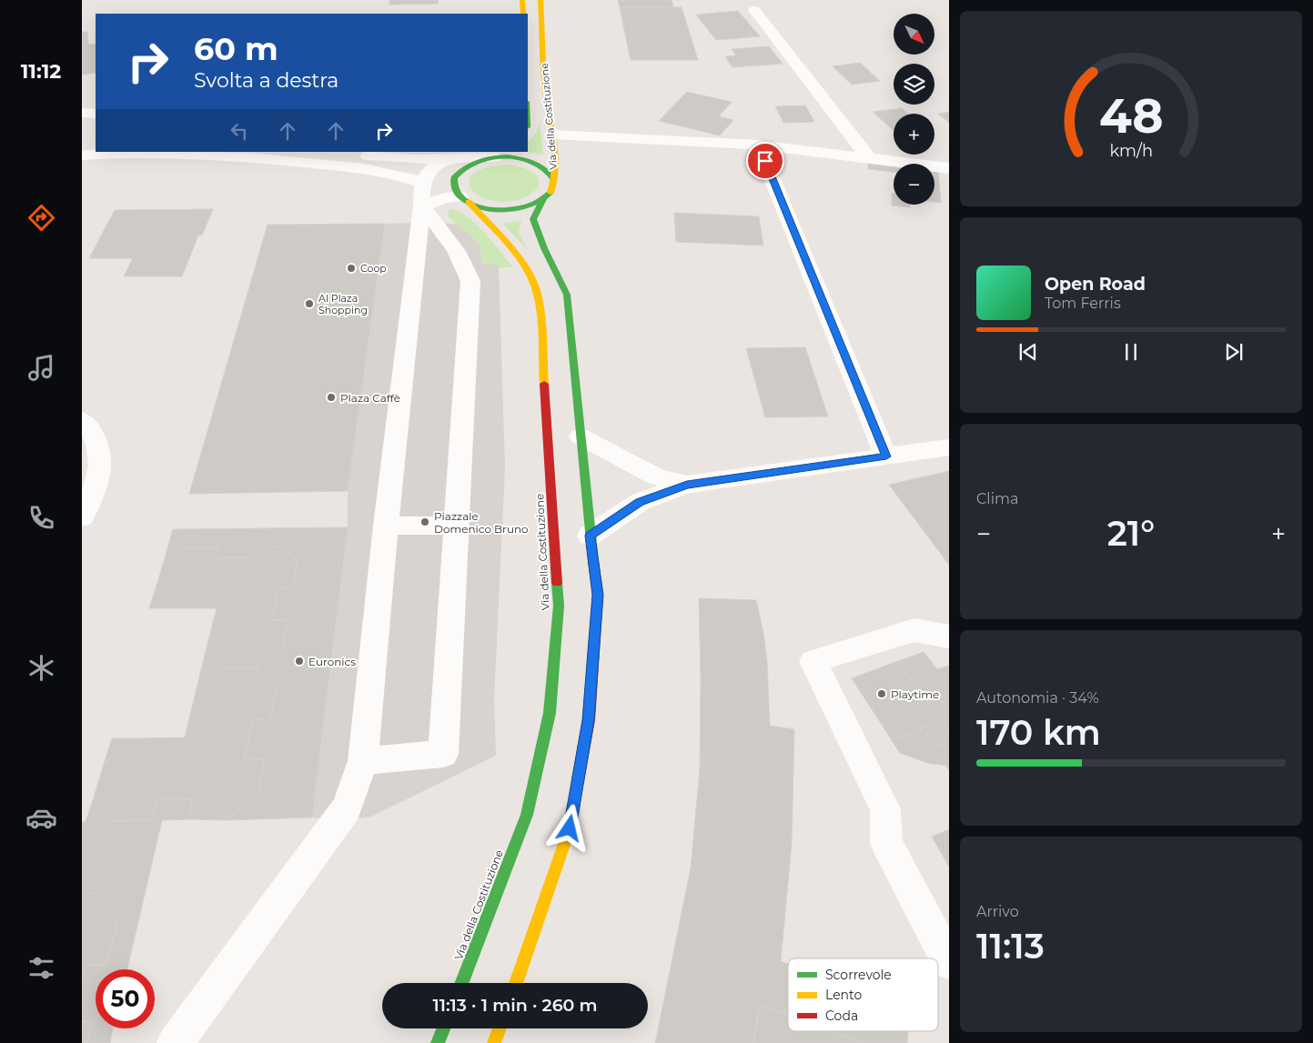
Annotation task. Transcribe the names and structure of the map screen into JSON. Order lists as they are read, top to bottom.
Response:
{
  "streets": {
    "main road": ["Via della Costituzione"]
  },
  "places": [
    "Coop",
    "Al Plaza Shopping",
    "Plaza Caffè",
    "Piazzale Domenico Bruno",
    "Euronics",
    "Playtime"
  ],
  "legend": ["Scorrevole", "Lento", "Coda"],
  "north": "bottom right",
  "page": {
    "tabs": "11:12",
    "map_buttons": ["+", "−"],
    "turn": ["60 m", "Svolta a destra"],
    "song": ["Open Road", "Tom Ferris"],
    "tile": [
      "Clima",
      ["Autonomia · 34%", "170 km"],
      ["Arrivo", "11:13"]
    ],
    "heat": ["−", "21°", "+"],
    "limit": "50",
    "trip": "11:13 · 1 min · 260 m",
    "gauge": ["48", "km/h"]
  }
}
